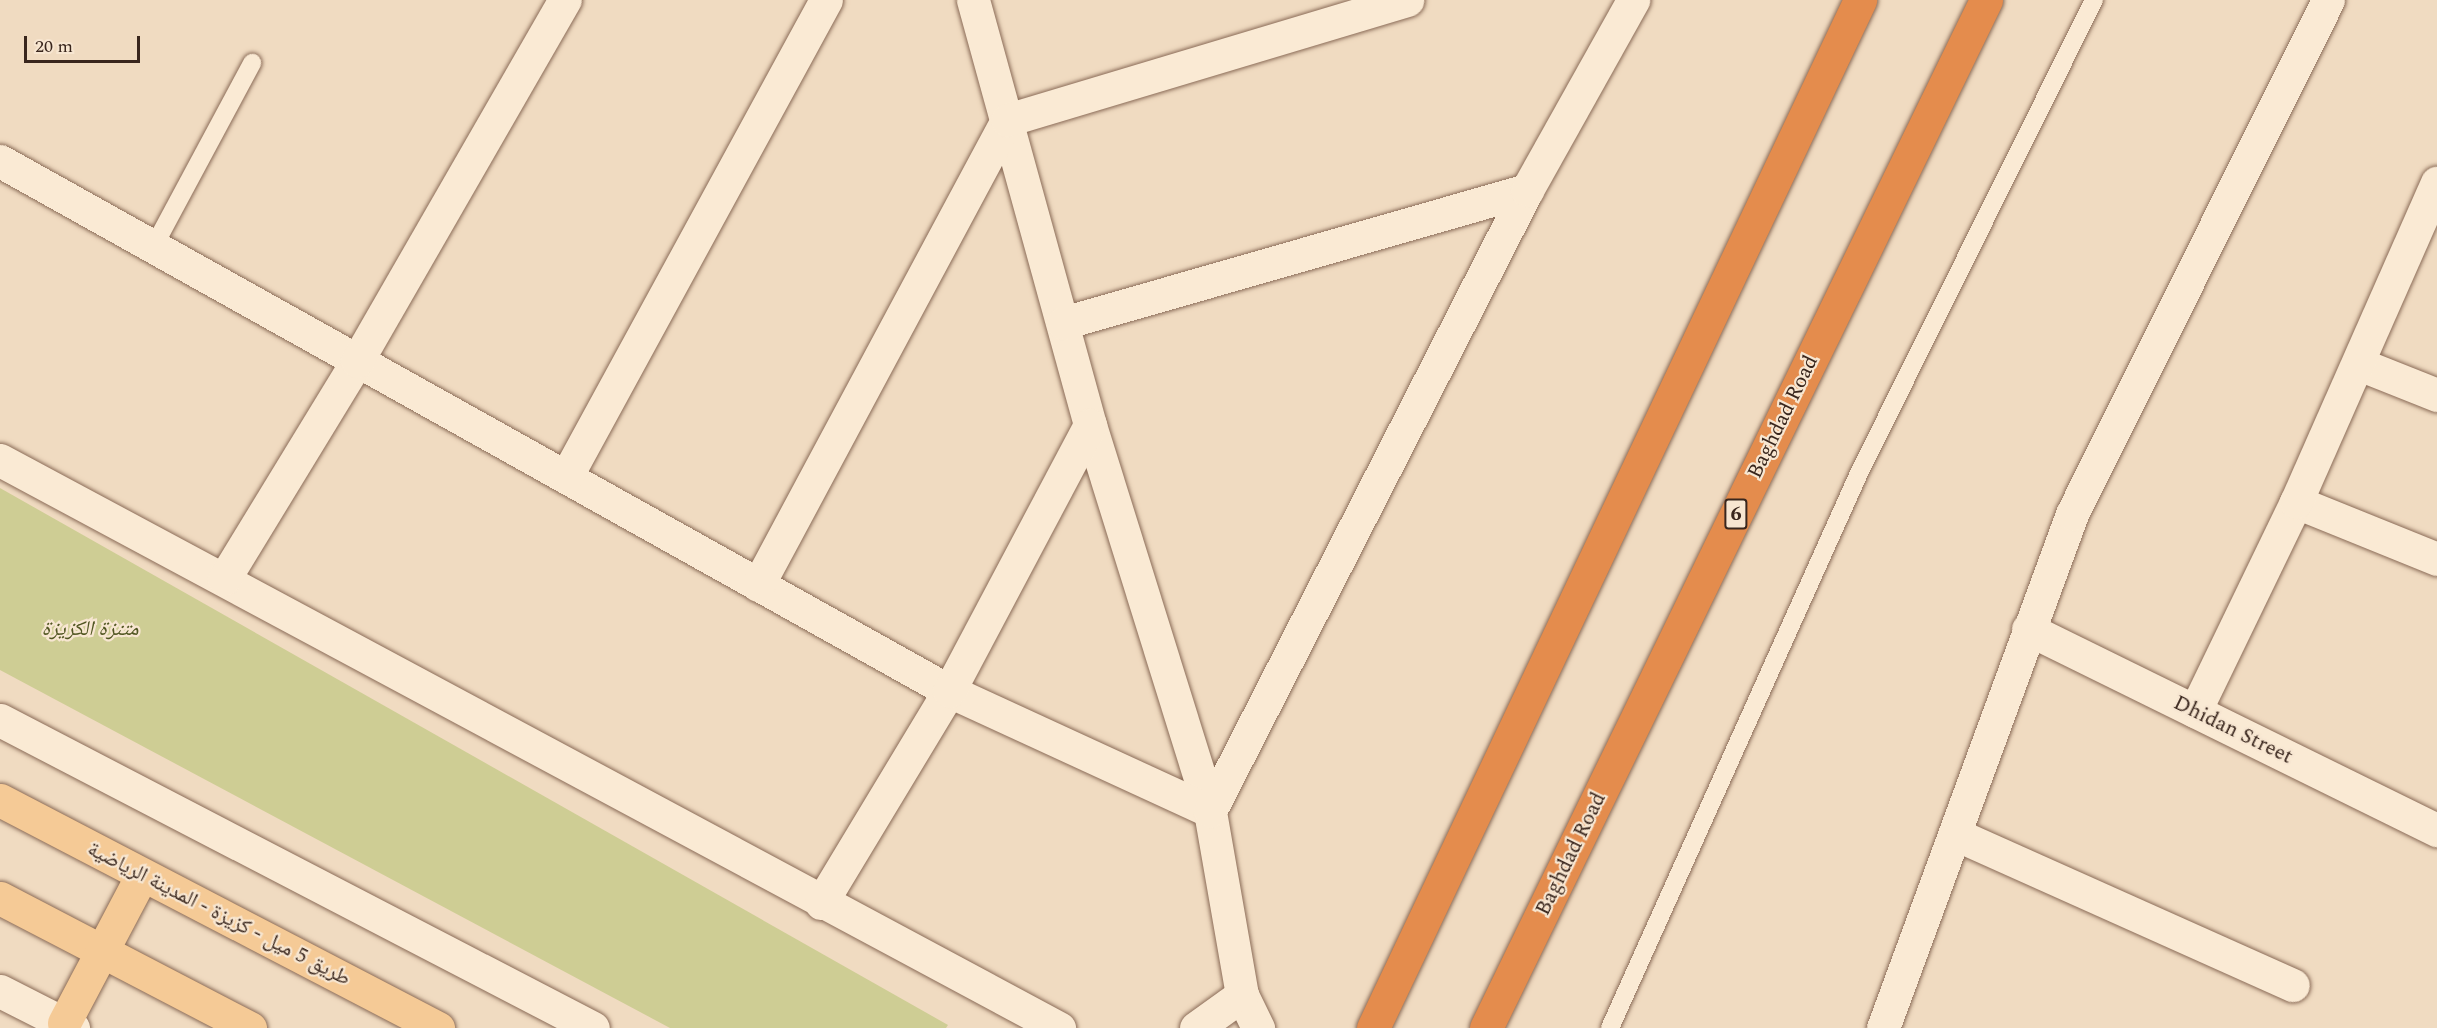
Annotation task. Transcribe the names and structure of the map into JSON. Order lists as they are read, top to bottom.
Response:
{
  "streets": {
    "highway": ["Baghdad Road", "6"],
    "main road": ["طريق 5 ميل - كزيزة - المدينة الرياضية"],
    "street": ["Dhidan Street"]
  },
  "parks": ["متنزة الكزيزة"],
  "scale_bar": "20 m"
}
